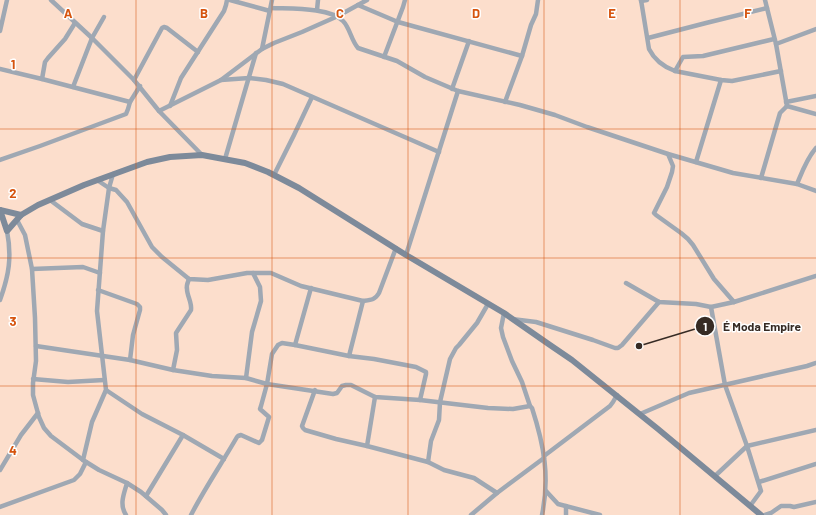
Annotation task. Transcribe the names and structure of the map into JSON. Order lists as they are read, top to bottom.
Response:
{
  "places": ["É Moda Empire"],
  "grid": {
    "columns": [
      "A",
      "B",
      "C",
      "D",
      "E",
      "F"
    ],
    "rows": [
      "1",
      "2",
      "3",
      "4"
    ]
  }
}
